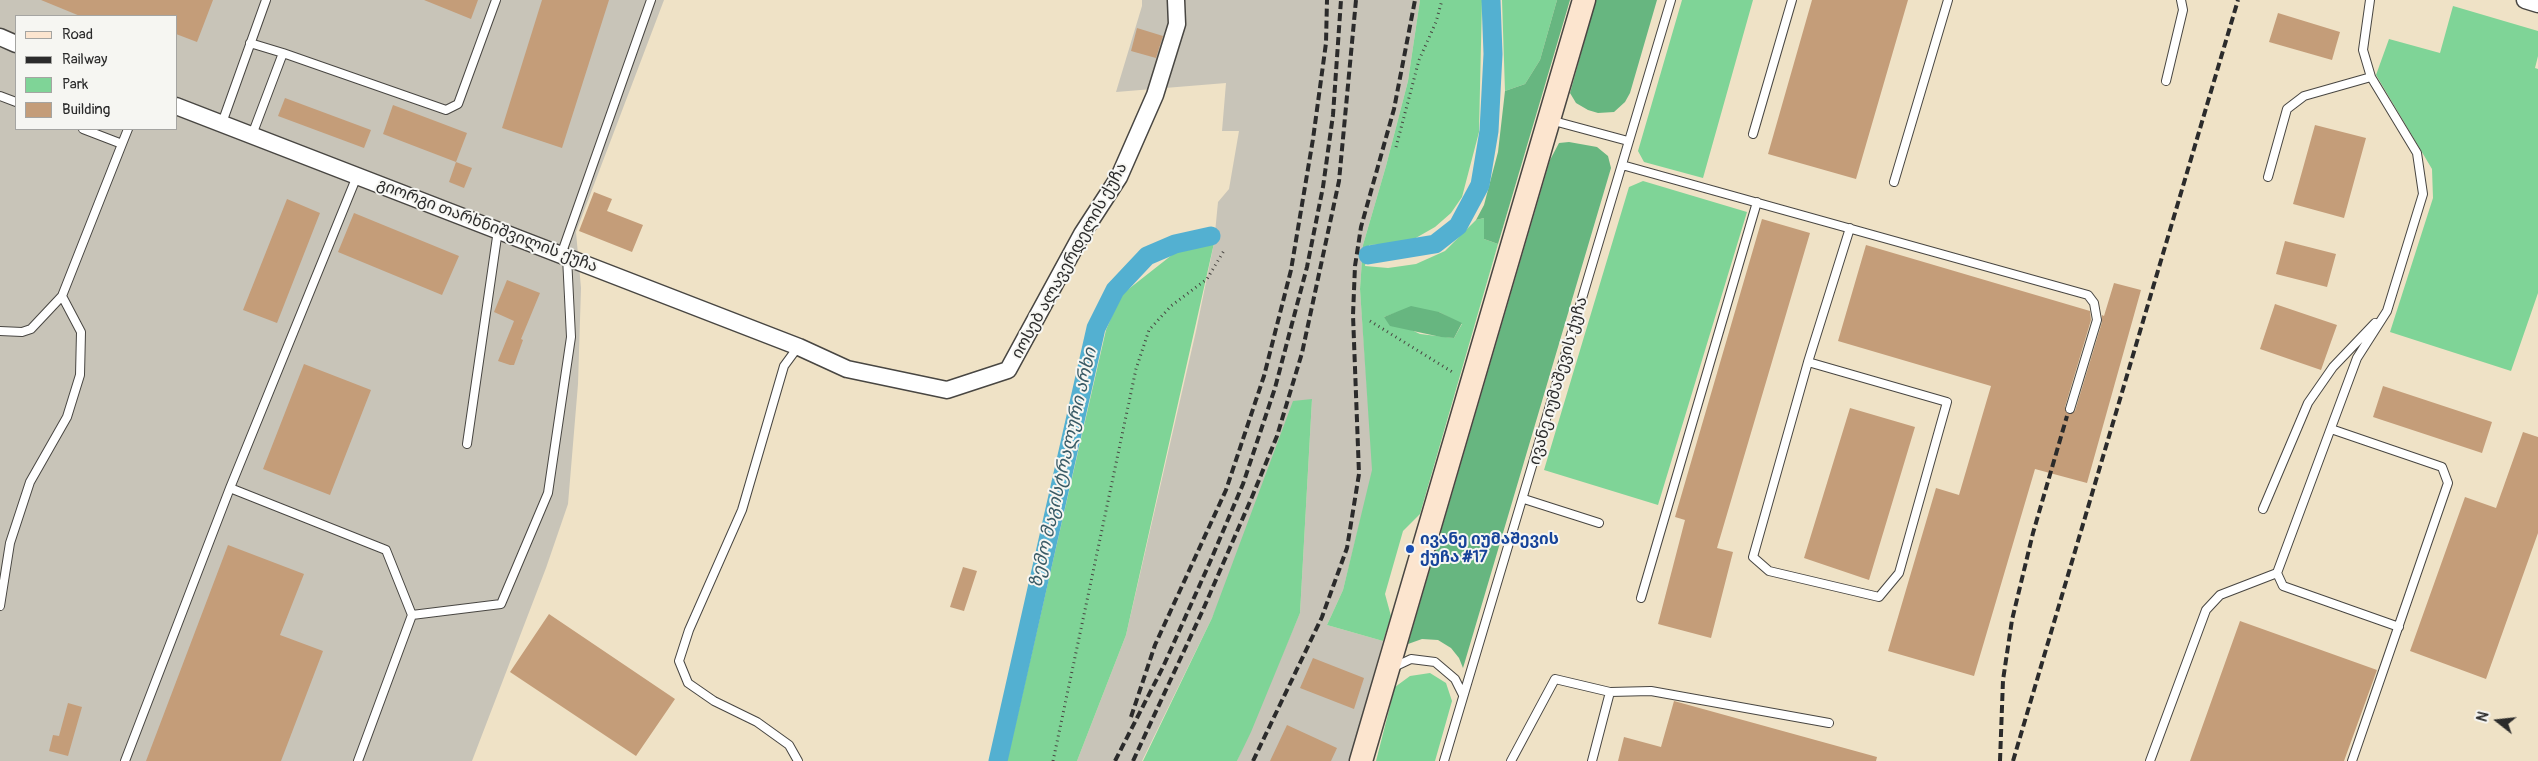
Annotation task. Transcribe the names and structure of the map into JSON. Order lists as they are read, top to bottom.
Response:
{
  "streets": {
    "street": ["გიორგი თარხნიშვილის ქუჩა", "იოსებ ალავერდელის ქუჩა"],
    "lane": ["ივანე იუმაშევის ქუჩა"]
  },
  "crossings": [
    ["გიორგი თარხნიშვილის ქუჩა", "იოსებ ალავერდელის ქუჩა"]
  ],
  "water": ["ზემო მაგისტრალური არხი"],
  "places": ["ივანე იუმაშევის ქუჩა #17"],
  "legend": [
    "Road",
    "Railway",
    "Park",
    "Building"
  ],
  "north": "left"
}
